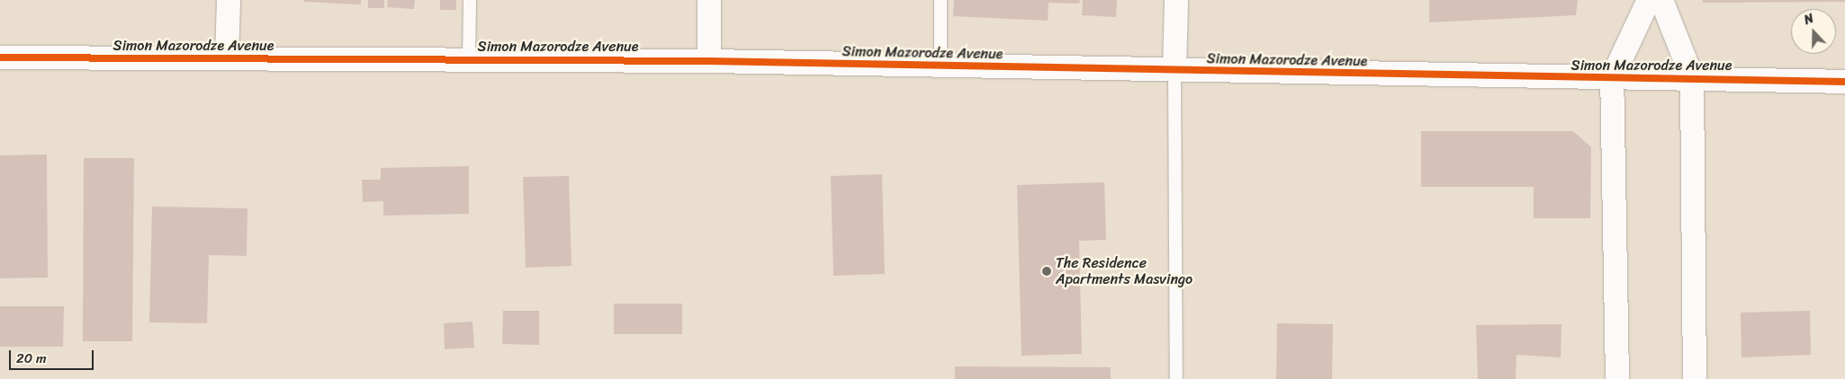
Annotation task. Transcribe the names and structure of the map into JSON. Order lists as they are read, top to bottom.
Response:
{
  "streets": {
    "street": ["Simon Mazorodze Avenue"]
  },
  "places": ["The Residence Apartments Masvingo"],
  "scale_bar": "20 m",
  "north": "top"
}
